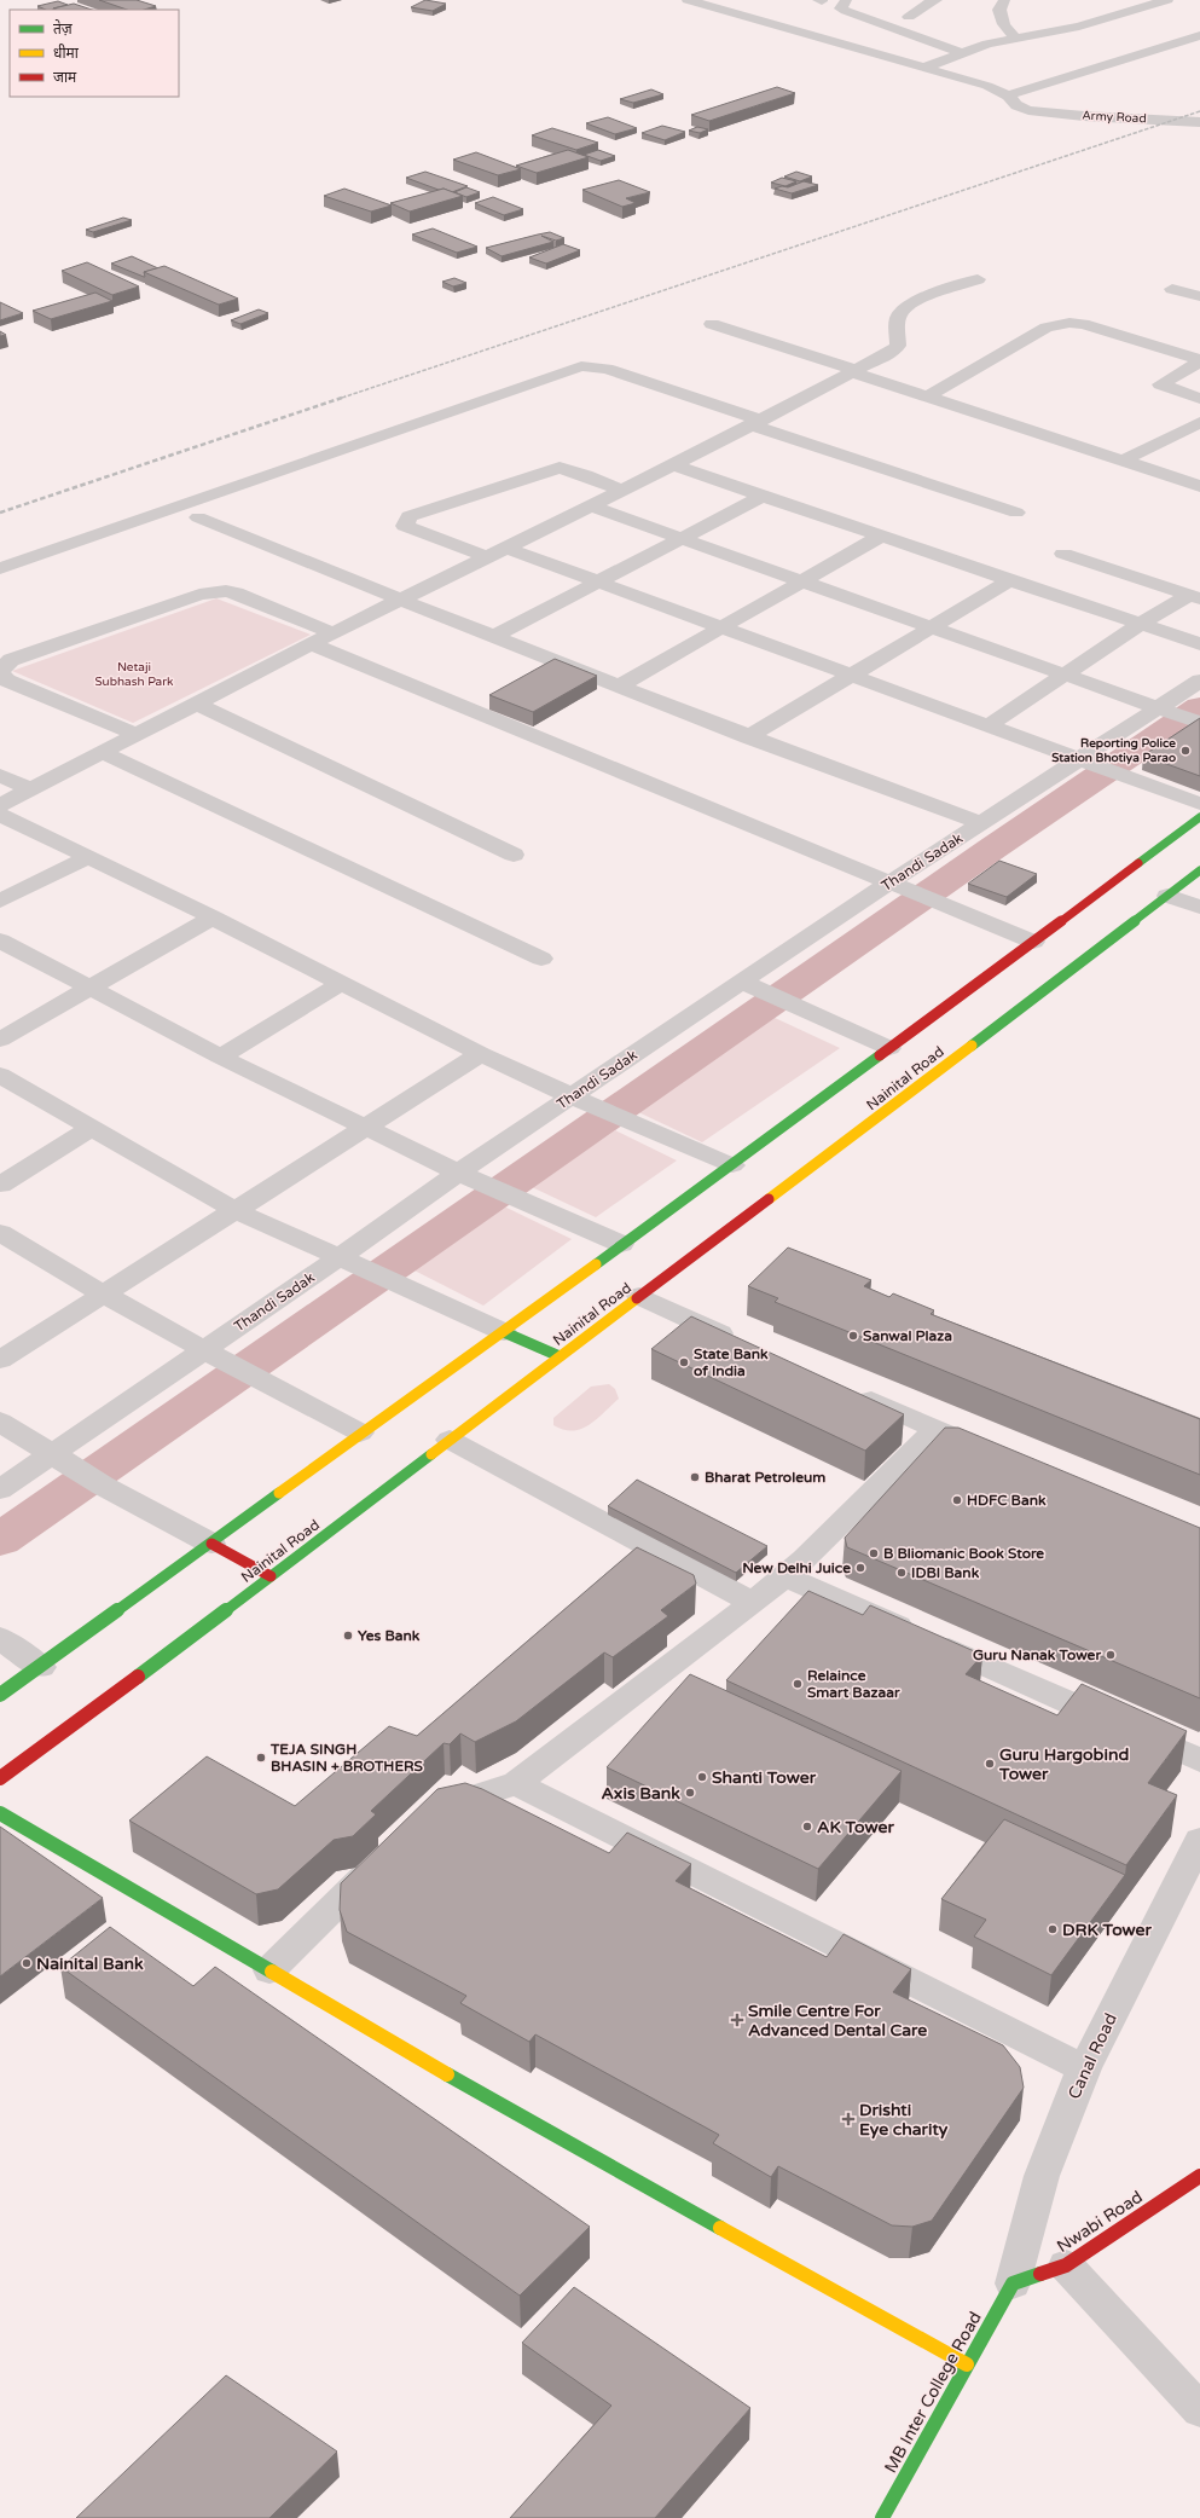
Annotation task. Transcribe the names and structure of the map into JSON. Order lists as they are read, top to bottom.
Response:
{
  "streets": {
    "main road": ["Nainital Road", "Nwabi Road", "MB Inter College Road"],
    "street": ["Army Road", "Thandi Sadak", "Canal Road"]
  },
  "crossings": [
    ["Canal Road", "Nwabi Road"],
    ["Canal Road", "MB Inter College Road"],
    ["Nwabi Road", "MB Inter College Road"]
  ],
  "parks": ["Netaji Subhash Park"],
  "places": {
    "other": [
      "Reporting Police Station Bhotiya Parao",
      "Sanwal Plaza",
      "State Bank of India",
      "Bharat Petroleum",
      "HDFC Bank",
      "B Bliomanic Book Store",
      "New Delhi Juice",
      "IDBI Bank",
      "Yes Bank",
      "Guru Nanak Tower",
      "Relaince Smart Bazaar",
      "TEJA SINGH BHASIN + BROTHERS",
      "Guru Hargobind Tower",
      "Shanti Tower",
      "Axis Bank",
      "AK Tower",
      "DRK Tower",
      "Nainital Bank"
    ],
    "health": ["Smile Centre For Advanced Dental Care", "Drishti Eye charity"]
  },
  "legend": ["तेज़", "धीमा", "जाम"]
}
